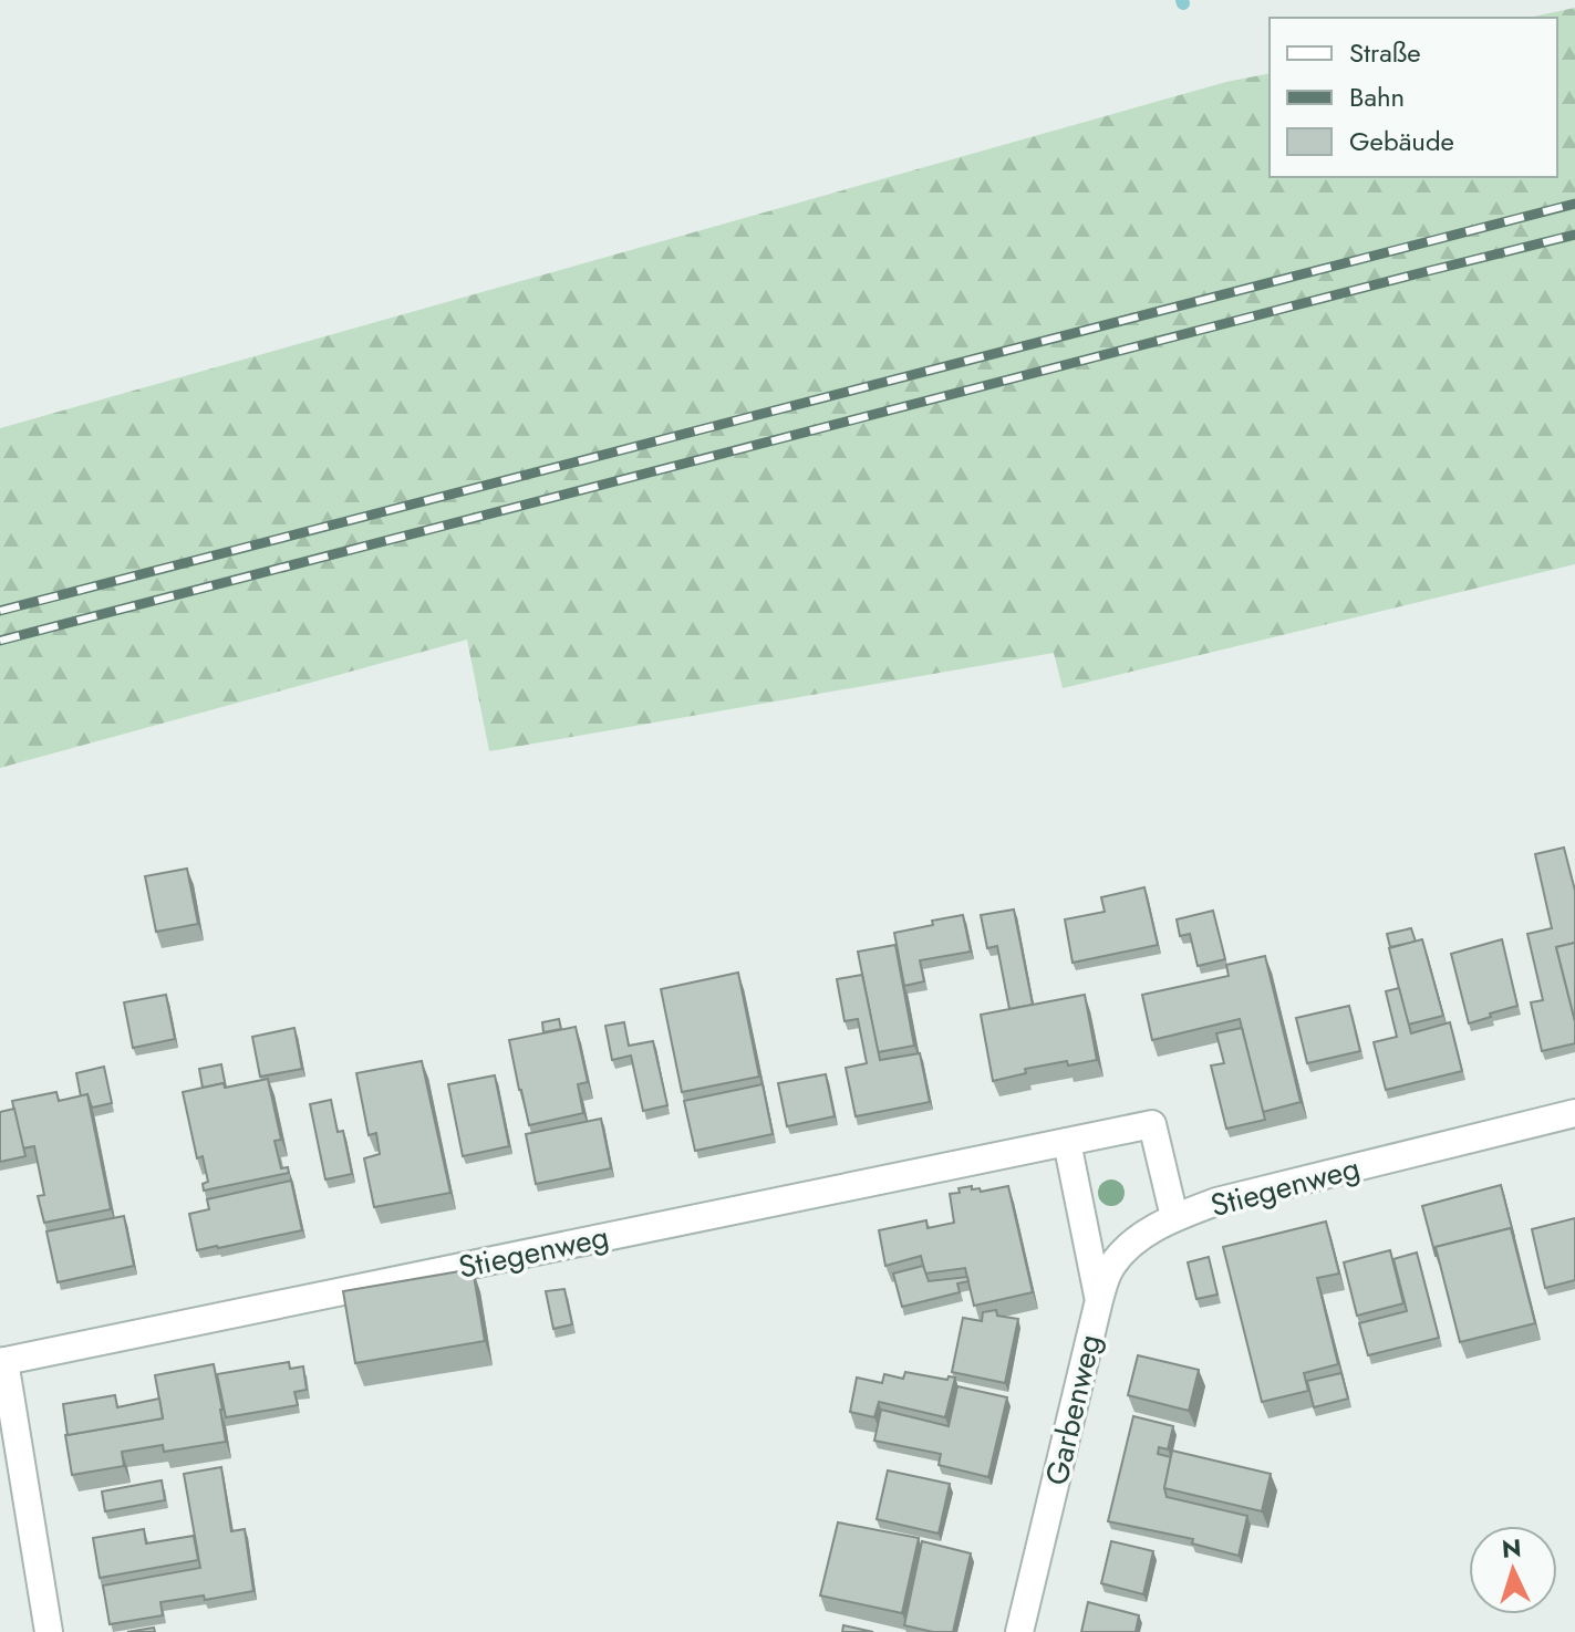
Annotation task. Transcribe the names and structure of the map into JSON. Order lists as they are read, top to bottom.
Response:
{
  "streets": {
    "street": ["Stiegenweg", "Garbenweg"]
  },
  "crossings": [
    ["Stiegenweg", "Garbenweg"]
  ],
  "legend": ["Straße", "Bahn", "Gebäude"],
  "north": "top"
}
